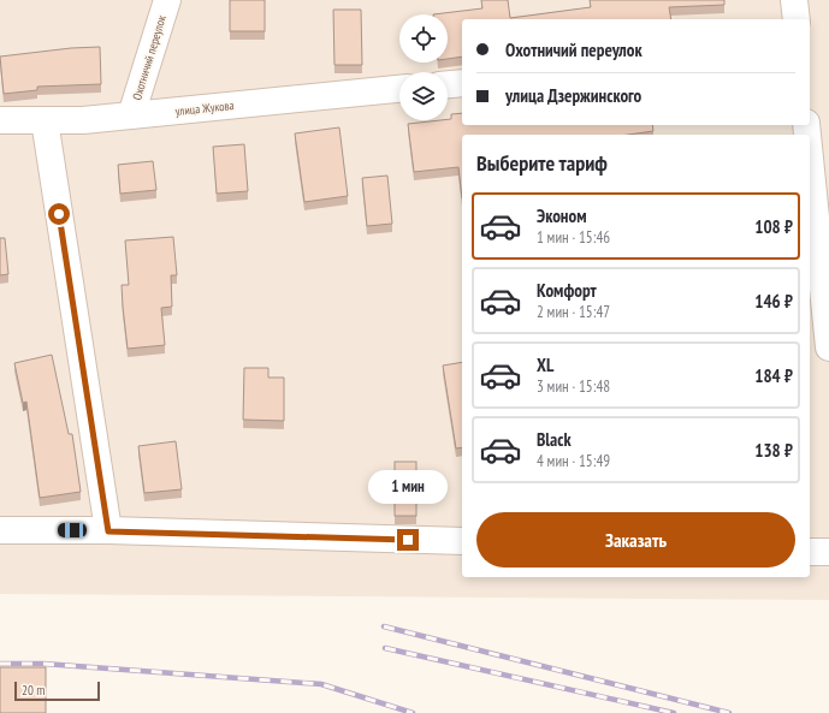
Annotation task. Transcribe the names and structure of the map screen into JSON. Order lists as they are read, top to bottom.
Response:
{
  "streets": {
    "street": ["Охотничий переулок", "улица Жукова"]
  },
  "crossings": [
    ["Охотничий переулок", "улица Жукова"]
  ],
  "scale_bar": "20 m",
  "page": {
    "banner": ["Охотничий переулок", "улица Дзержинского"],
    "heading": "Выберите тариф",
    "list": [
      {
        "name": "Эконом",
        "note": "1 мин · 15:46",
        "value": "108 ₽"
      },
      {
        "name": "Комфорт",
        "note": "2 мин · 15:47",
        "value": "146 ₽"
      },
      {
        "name": "XL",
        "note": "3 мин · 15:48",
        "value": "184 ₽"
      },
      {
        "name": "Black",
        "note": "4 мин · 15:49",
        "value": "138 ₽"
      }
    ],
    "bubble": "1 мин",
    "buttons": "Заказать",
    "scale": "20 m"
  }
}
